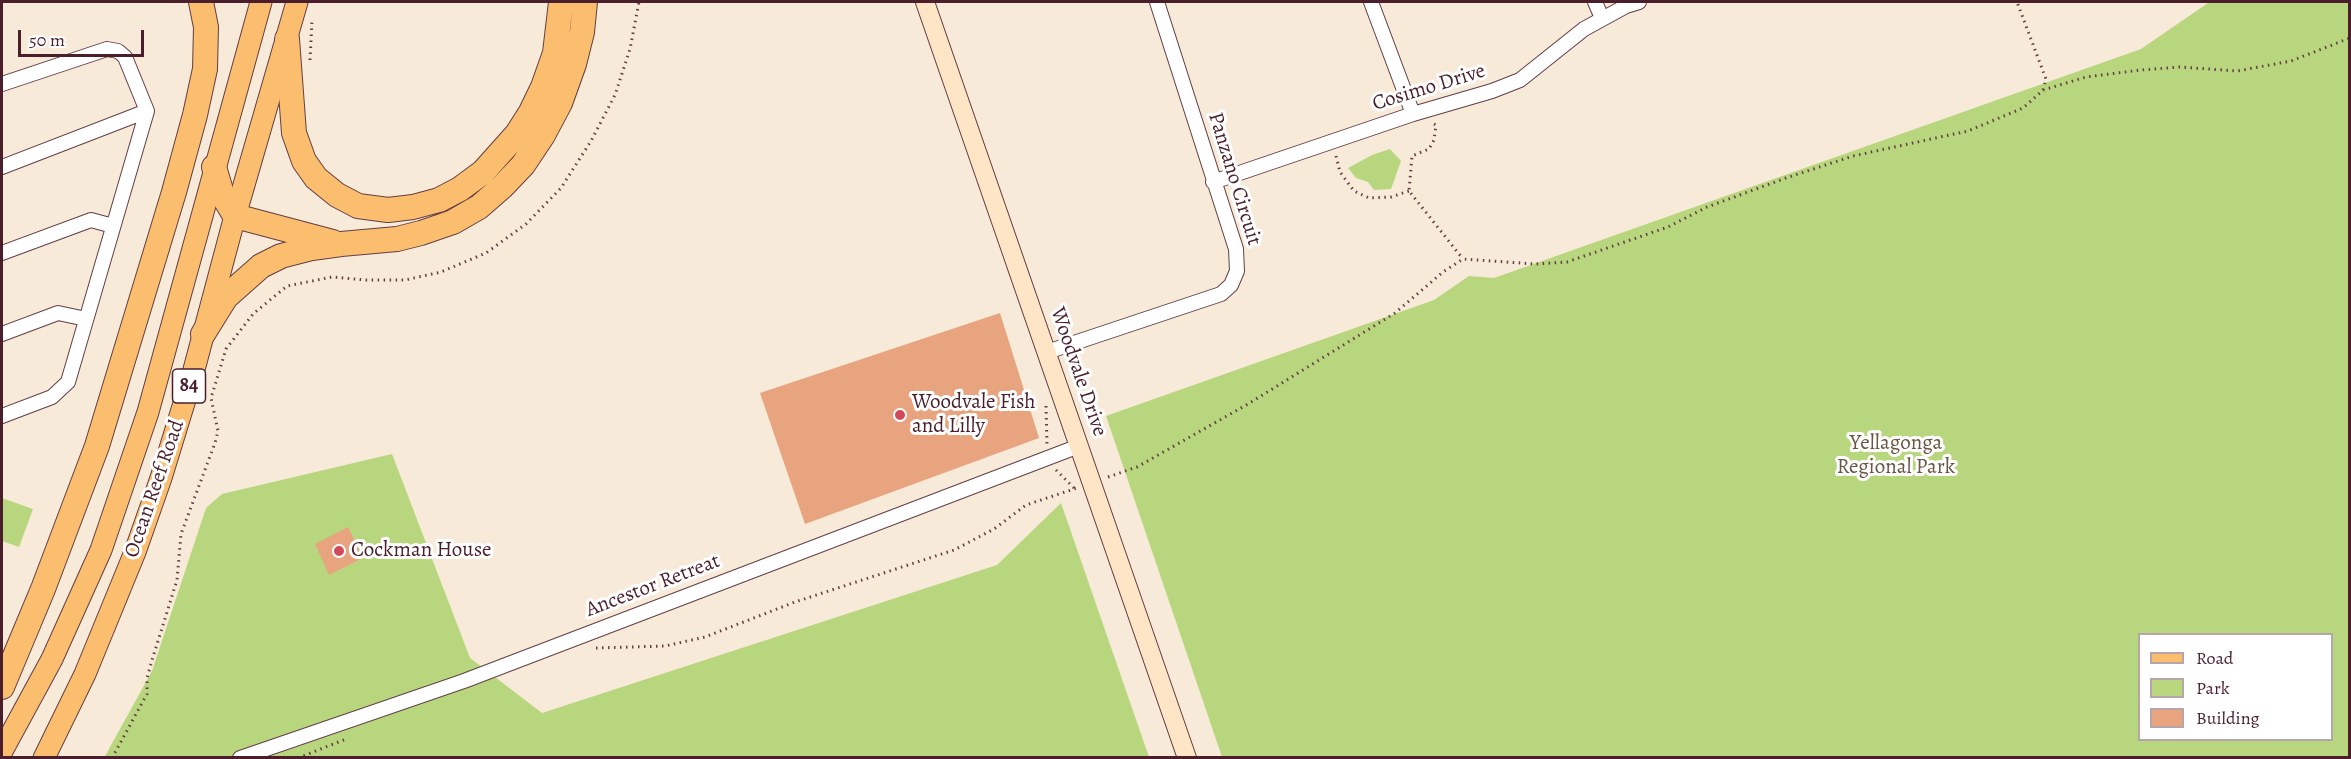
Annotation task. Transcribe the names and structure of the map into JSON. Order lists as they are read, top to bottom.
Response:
{
  "streets": {
    "main road": ["84", "Ocean Reef Road"],
    "street": [
      "Cosimo Drive",
      "Panzano Circuit",
      "Woodvale Drive",
      "Ancestor Retreat"
    ]
  },
  "crossings": [
    ["Cosimo Drive", "Panzano Circuit"],
    ["Panzano Circuit", "Woodvale Drive"],
    ["Woodvale Drive", "Ancestor Retreat"]
  ],
  "parks": ["Yellagonga Regional Park"],
  "places": ["Woodvale Fish and Lilly", "Cockman House"],
  "legend": ["Road", "Park", "Building"],
  "scale_bar": "50 m"
}
